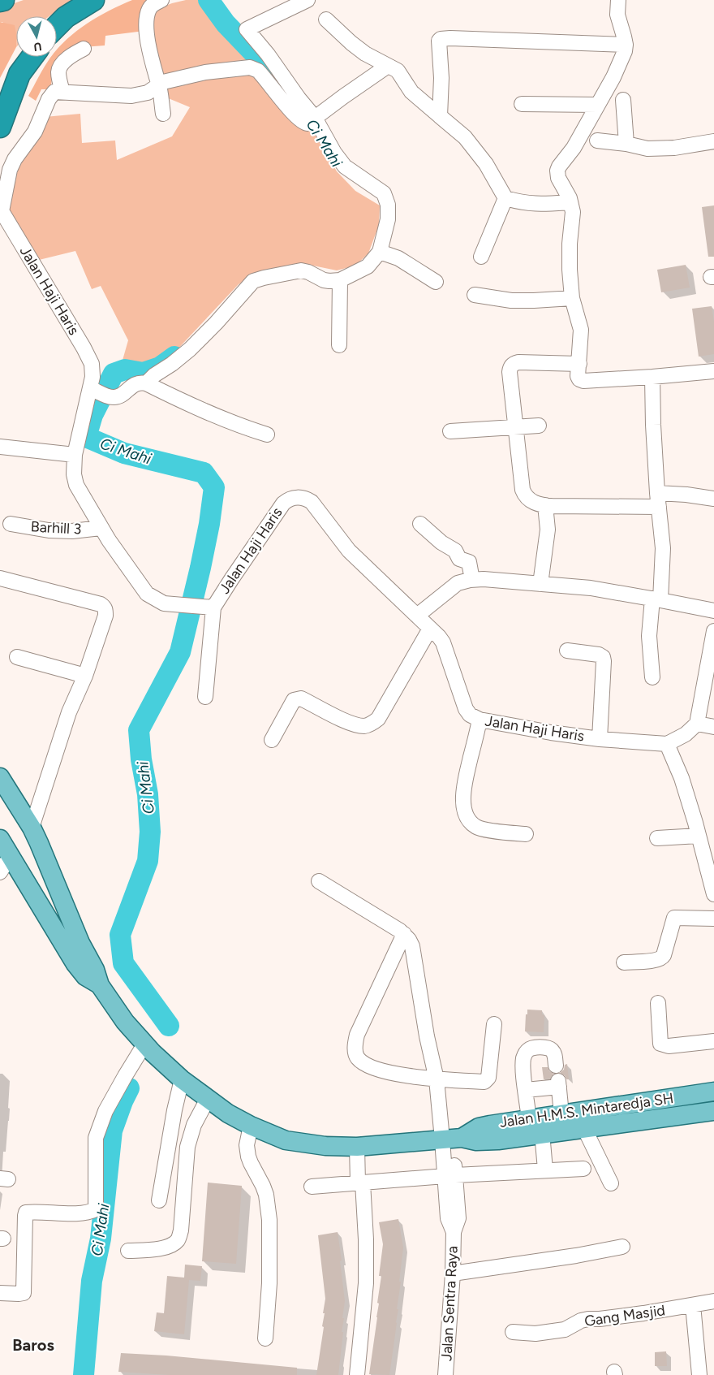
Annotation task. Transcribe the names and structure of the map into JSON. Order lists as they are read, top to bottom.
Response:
{
  "streets": {
    "main road": ["Jalan H.M.S. Mintaredja SH"],
    "street": [
      "Jalan Haji Haris",
      "Barhill 3",
      "Jalan Sentra Raya",
      "Gang Masjid"
    ]
  },
  "crossings": [
    ["Jalan Haji Haris", "Barhill 3"],
    ["Jalan H.M.S. Mintaredja SH", "Jalan Sentra Raya"]
  ],
  "districts": ["Baros"],
  "water": ["Ci Mahi"],
  "north": "bottom"
}
